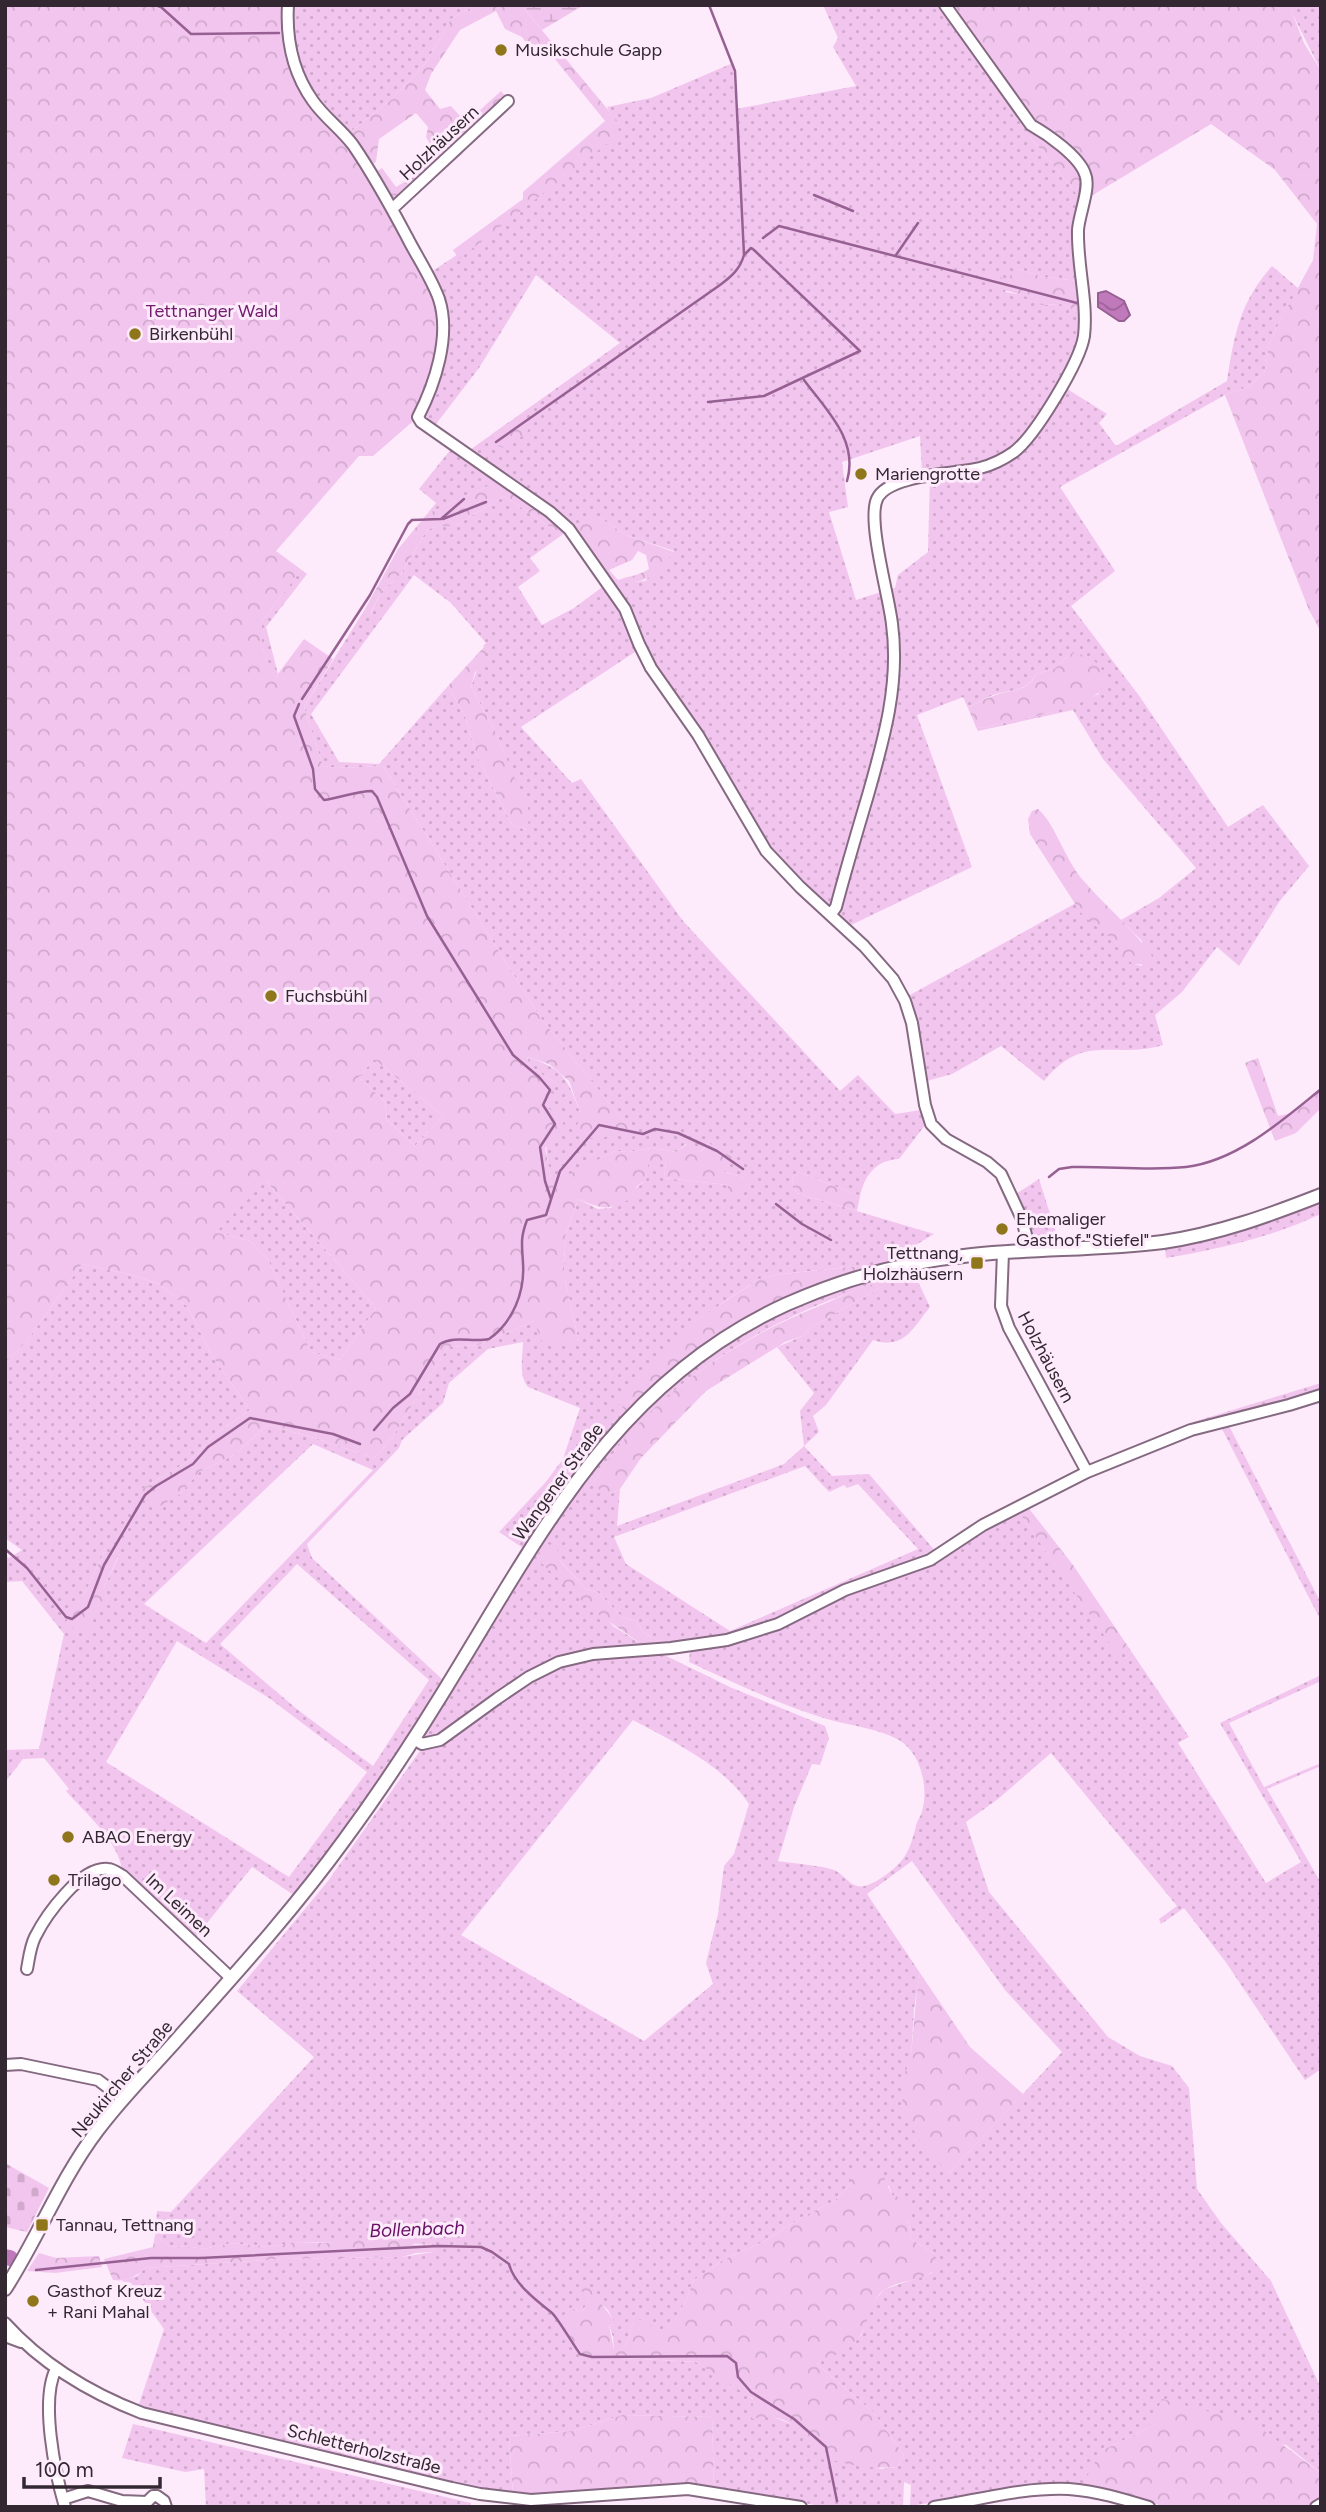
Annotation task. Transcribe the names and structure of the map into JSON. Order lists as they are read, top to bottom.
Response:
{
  "streets": {
    "main road": ["Wangener Straße", "Neukircher Straße"],
    "street": ["Holzhäusern", "Im Leimen", "Schletterholzstraße"]
  },
  "crossings": [
    ["Holzhäusern", "Wangener Straße"],
    ["Wangener Straße", "Neukircher Straße"],
    ["Im Leimen", "Neukircher Straße"]
  ],
  "water": ["Bollenbach"],
  "parks": ["Tettnanger Wald"],
  "places": {
    "other": [
      "Musikschule Gapp",
      "Birkenbühl",
      "Mariengrotte",
      "Fuchsbühl",
      "Ehemaliger Gasthof \"Stiefel\"",
      "ABAO Energy",
      "Trilago",
      "Gasthof Kreuz + Rani Mahal"
    ],
    "transit": ["Tettnang, Holzhäusern", "Tannau, Tettnang"]
  },
  "scale_bar": "100 m"
}
